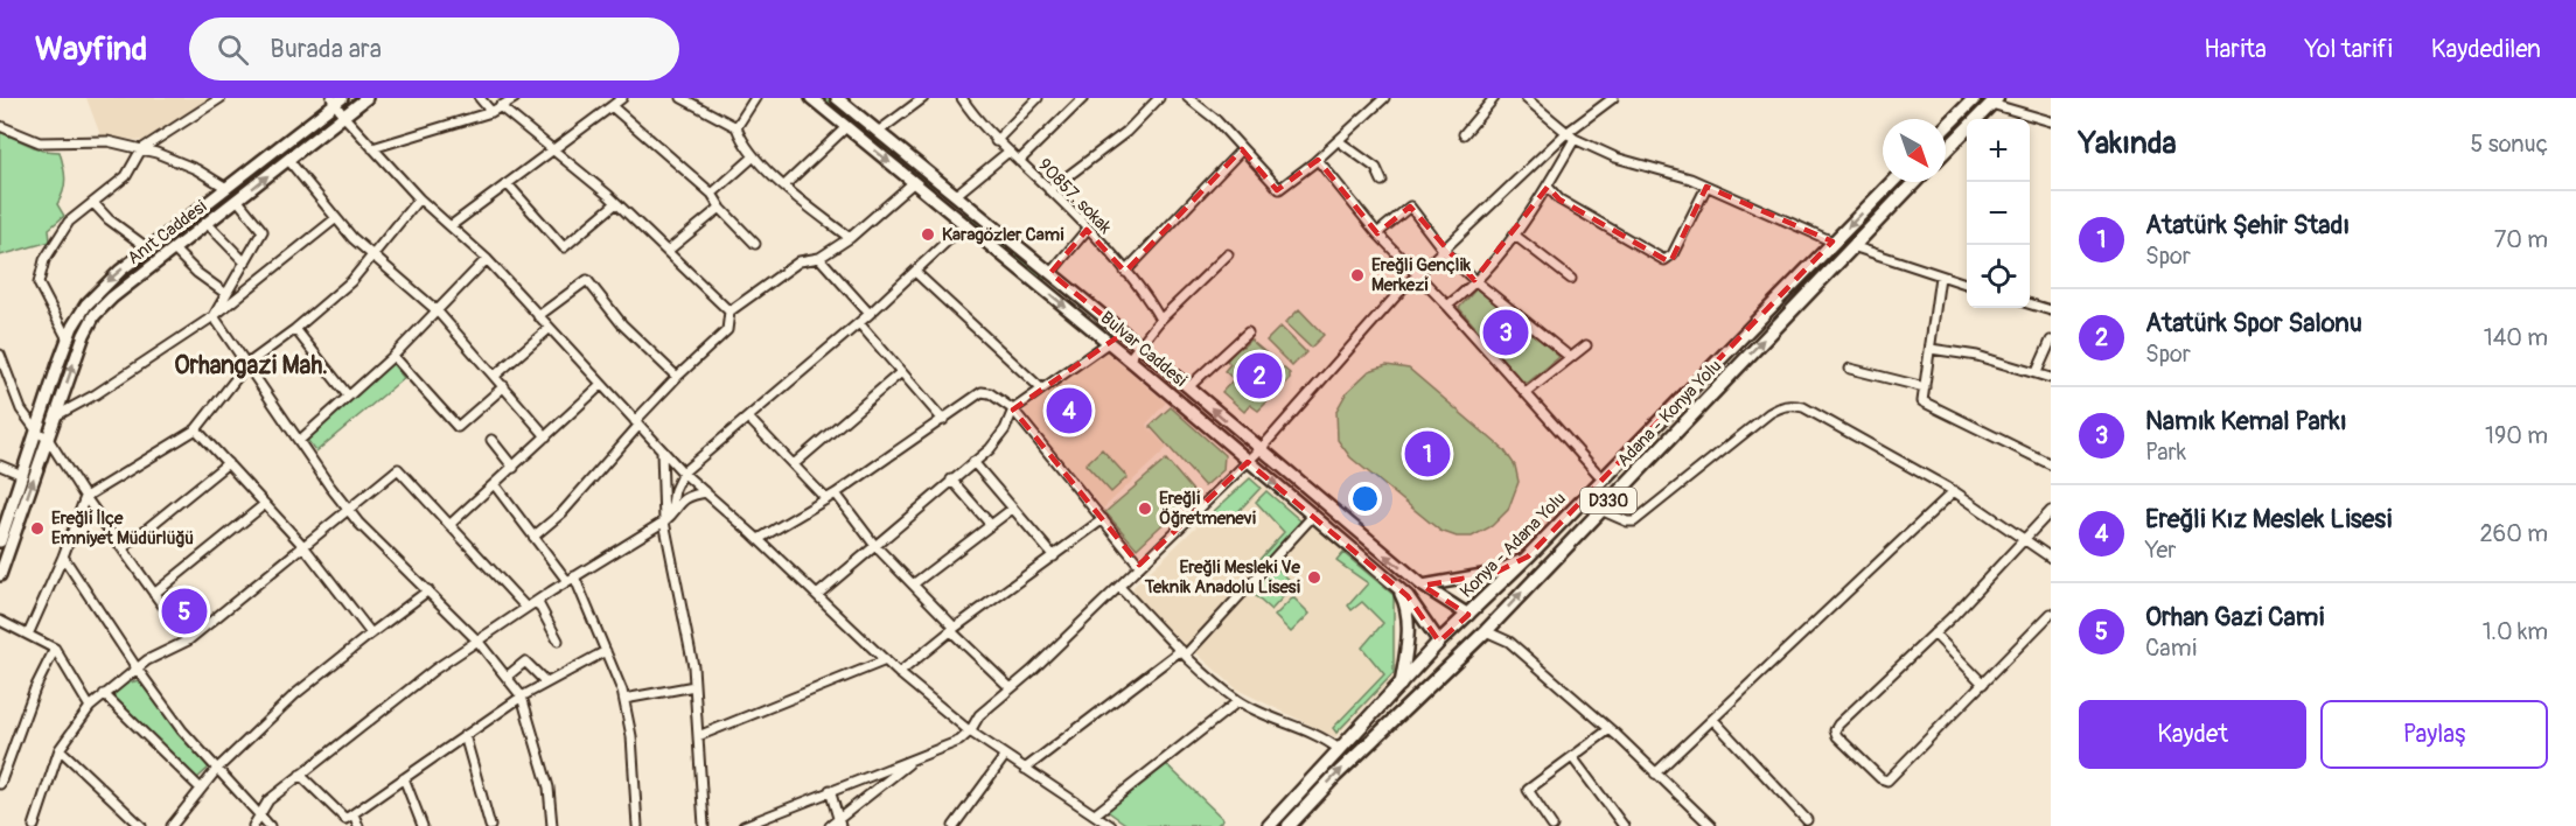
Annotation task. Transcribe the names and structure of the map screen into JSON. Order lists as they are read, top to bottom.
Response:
{
  "streets": {
    "highway": ["Adana - Konya Yolu", "D330", "Konya - Adana Yolu"],
    "main road": ["Anıt Caddesi", "Bulvar Caddesi"],
    "street": ["90857. sokak"]
  },
  "crossings": [
    ["Bulvar Caddesi", "Konya - Adana Yolu"]
  ],
  "one_way": ["Adana - Konya Yolu"],
  "districts": ["Orhangazi Mah."],
  "places": [
    "Karagözler Cami",
    "Ereğli Gençlik Merkezi",
    "Ereğli Öğretmenevi",
    "Ereğli İlçe Emniyet Müdürlüğü",
    "Ereğli Mesleki Ve Teknik Anadolu Lisesi"
  ],
  "north": "bottom right",
  "page": {
    "header": "Wayfind",
    "search": "Burada ara",
    "nav": ["Harita", "Yol tarifi", "Kaydedilen"],
    "heading": ["Yakında", "5 sonuç"],
    "map_buttons": ["+", "−"],
    "list": [
      {
        "mark": "1",
        "name": "Atatürk Şehir Stadı",
        "note": "Spor",
        "value": "70 m"
      },
      {
        "mark": "2",
        "name": "Atatürk Spor Salonu",
        "note": "Spor",
        "value": "140 m"
      },
      {
        "mark": "3",
        "name": "Namık Kemal Parkı",
        "note": "Park",
        "value": "190 m"
      },
      {
        "mark": "4",
        "name": "Ereğli Kız Meslek Lisesi",
        "note": "Yer",
        "value": "260 m"
      },
      {
        "mark": "5",
        "name": "Orhan Gazi Cami",
        "note": "Cami",
        "value": "1.0 km"
      }
    ],
    "pins": [
      "3",
      "2",
      "4",
      "1",
      "5"
    ],
    "buttons": ["Kaydet", "Paylaş"]
  }
}
